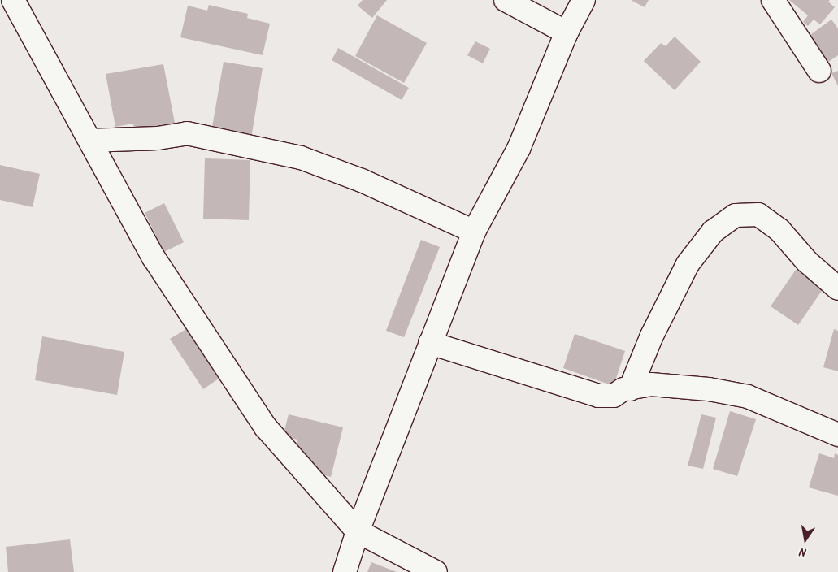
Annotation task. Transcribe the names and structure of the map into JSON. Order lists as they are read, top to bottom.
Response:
{
  "north": "bottom"
}
